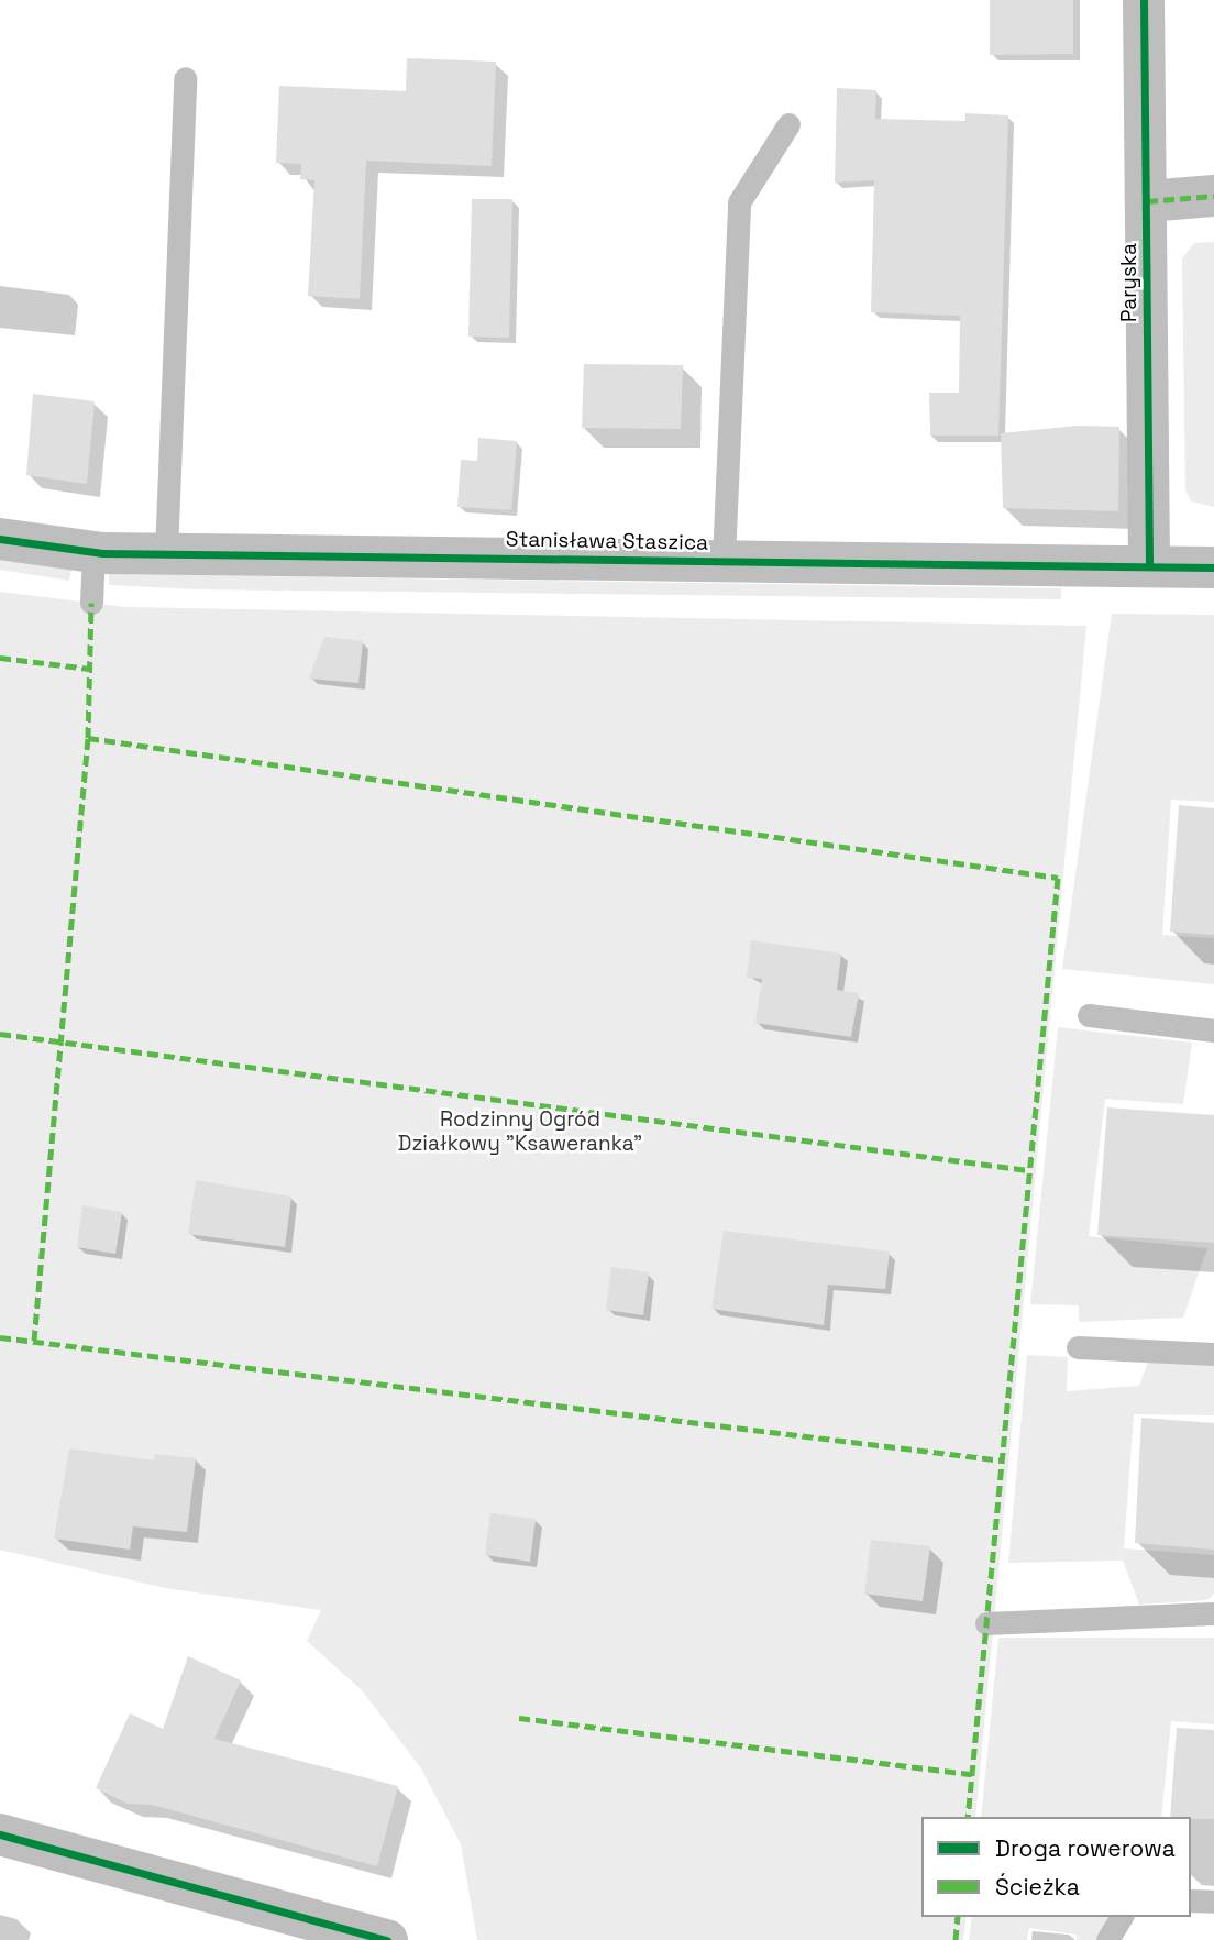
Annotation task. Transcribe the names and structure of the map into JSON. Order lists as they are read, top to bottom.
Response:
{
  "streets": {
    "street": ["Paryska", "Stanisława Staszica"]
  },
  "crossings": [
    ["Paryska", "Stanisława Staszica"]
  ],
  "parks": ["Rodzinny Ogród Działkowy \"Ksaweranka\""],
  "legend": ["Droga rowerowa", "Ścieżka"]
}
